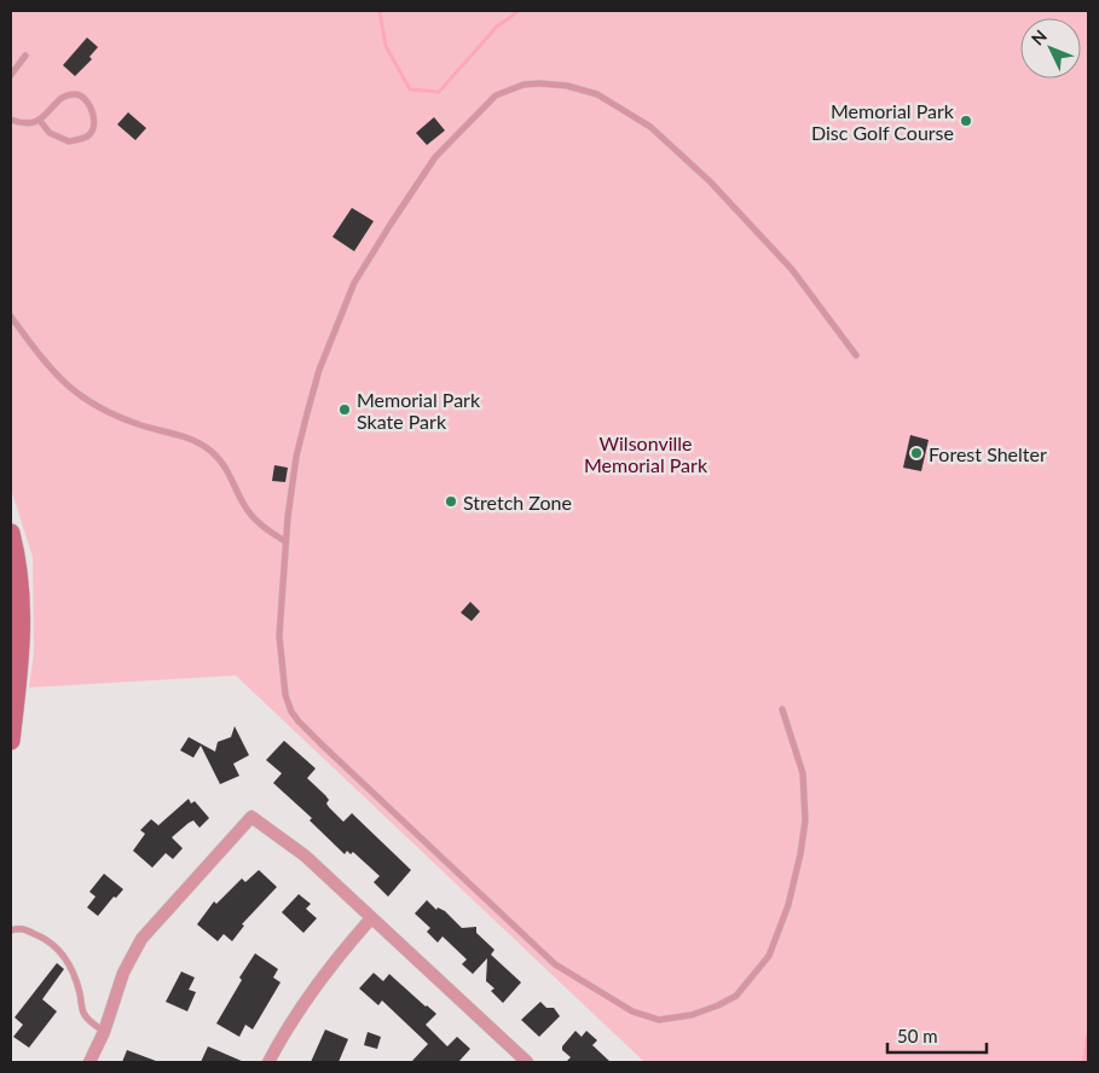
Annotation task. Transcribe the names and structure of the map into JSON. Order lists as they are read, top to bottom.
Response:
{
  "parks": ["Wilsonville Memorial Park"],
  "places": [
    "Memorial Park Disc Golf Course",
    "Memorial Park Skate Park",
    "Forest Shelter",
    "Stretch Zone"
  ],
  "scale_bar": "50 m",
  "north": "top left"
}
